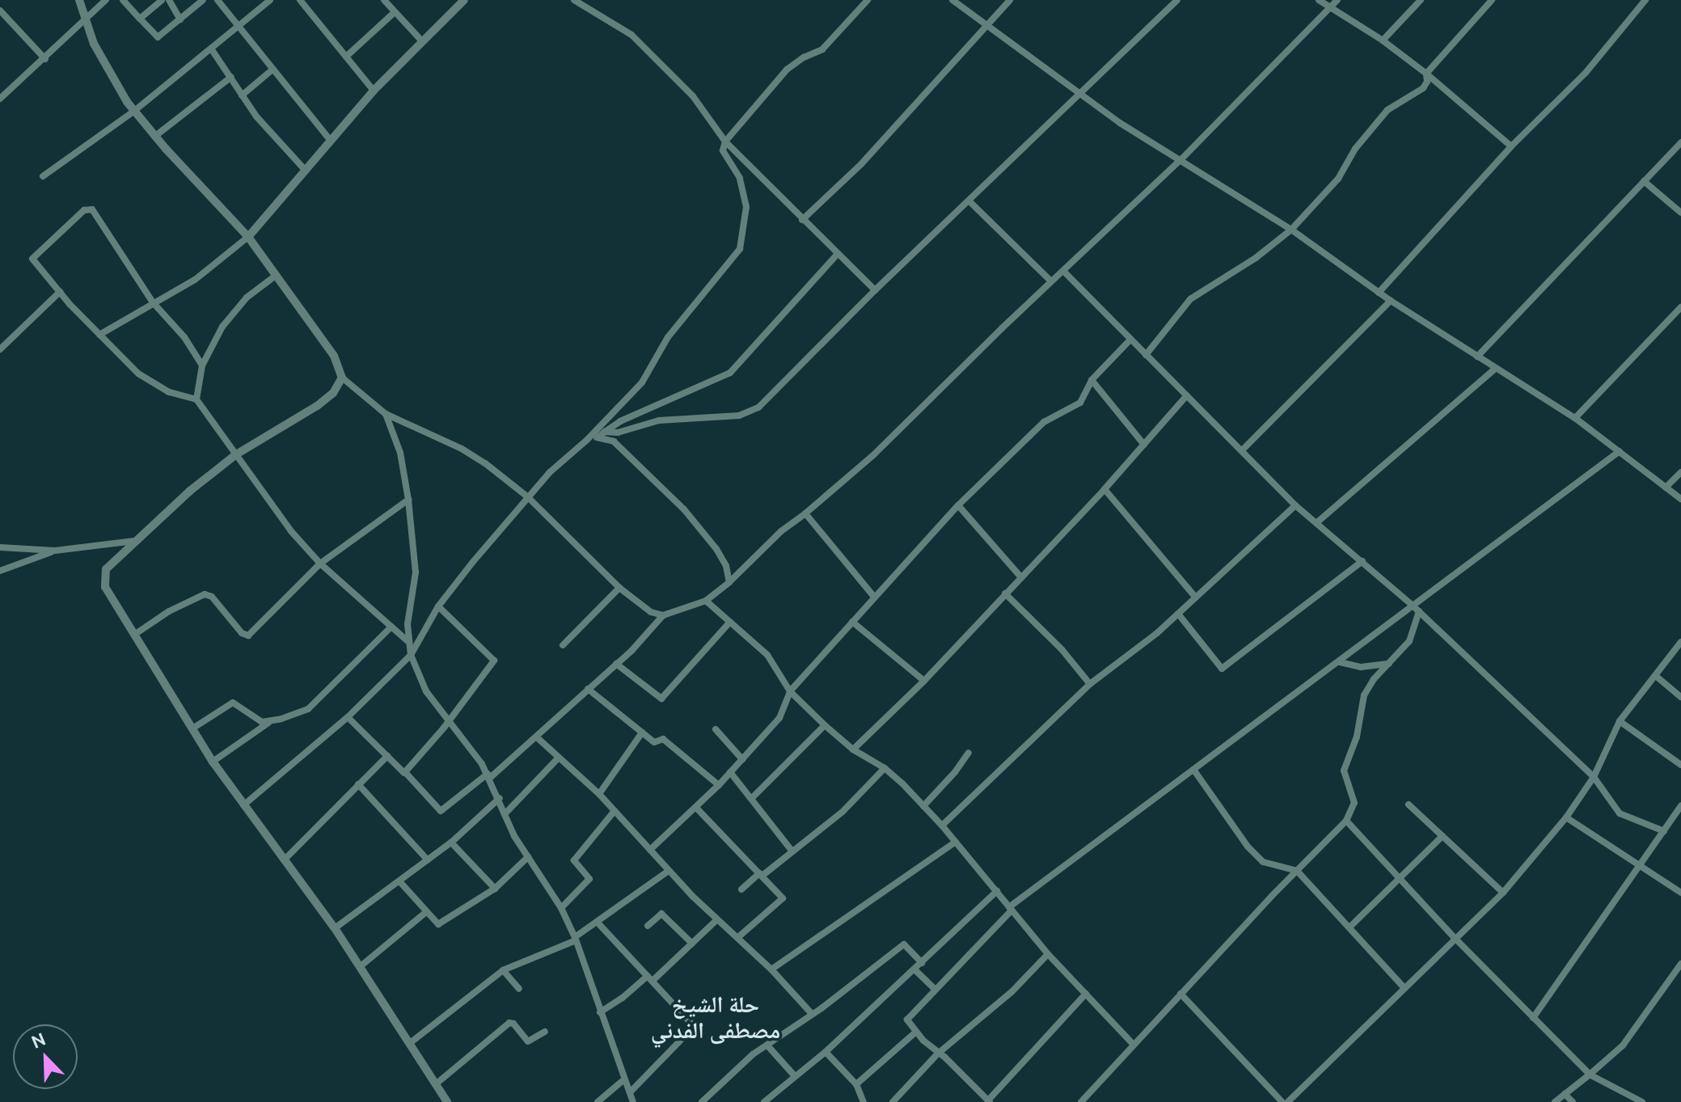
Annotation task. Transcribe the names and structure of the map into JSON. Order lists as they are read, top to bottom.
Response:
{
  "districts": ["حلة الشيخ مصطفى الفدني"],
  "north": "top left"
}
